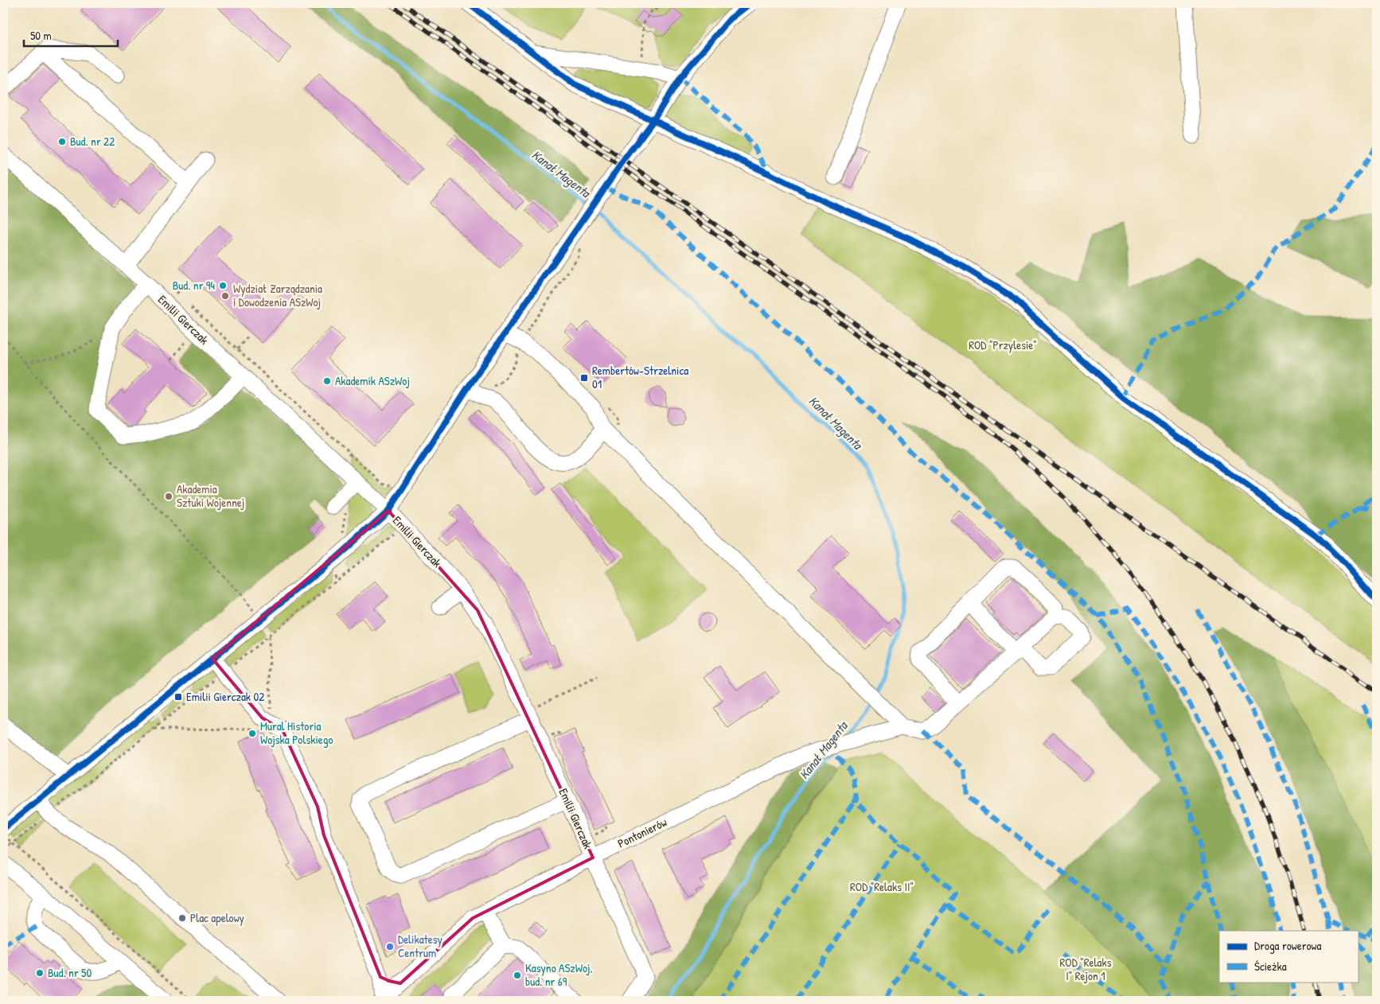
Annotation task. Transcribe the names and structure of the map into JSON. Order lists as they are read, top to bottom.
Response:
{
  "streets": {
    "street": ["Emilii Gierczak", "Pontonierów"]
  },
  "crossings": [
    ["Emilii Gierczak", "Pontonierów"]
  ],
  "water": ["Kanał Magenta"],
  "parks": ["ROD \"Przylesie\"", "ROD \"Relaks II\"", "ROD \"Relaks I\" Rejon 1"],
  "places": {
    "other": [
      "Bud. nr 22",
      "Bud. nr 94",
      "Wydział Zarządzania i Dowodzenia ASzWoj",
      "Akademik ASzWoj",
      "Akademia Sztuki Wojennej",
      "Mural Historia Wojska Polskiego",
      "Plac apelowy",
      "Delikatesy Centrum",
      "Bud. nr 50",
      "Kasyno ASzWoj, bud. nr 69"
    ],
    "transit": ["Rembertów-Strzelnica 01", "Emilii Gierczak 02"]
  },
  "legend": ["Droga rowerowa", "Ścieżka"],
  "scale_bar": "50 m"
}
